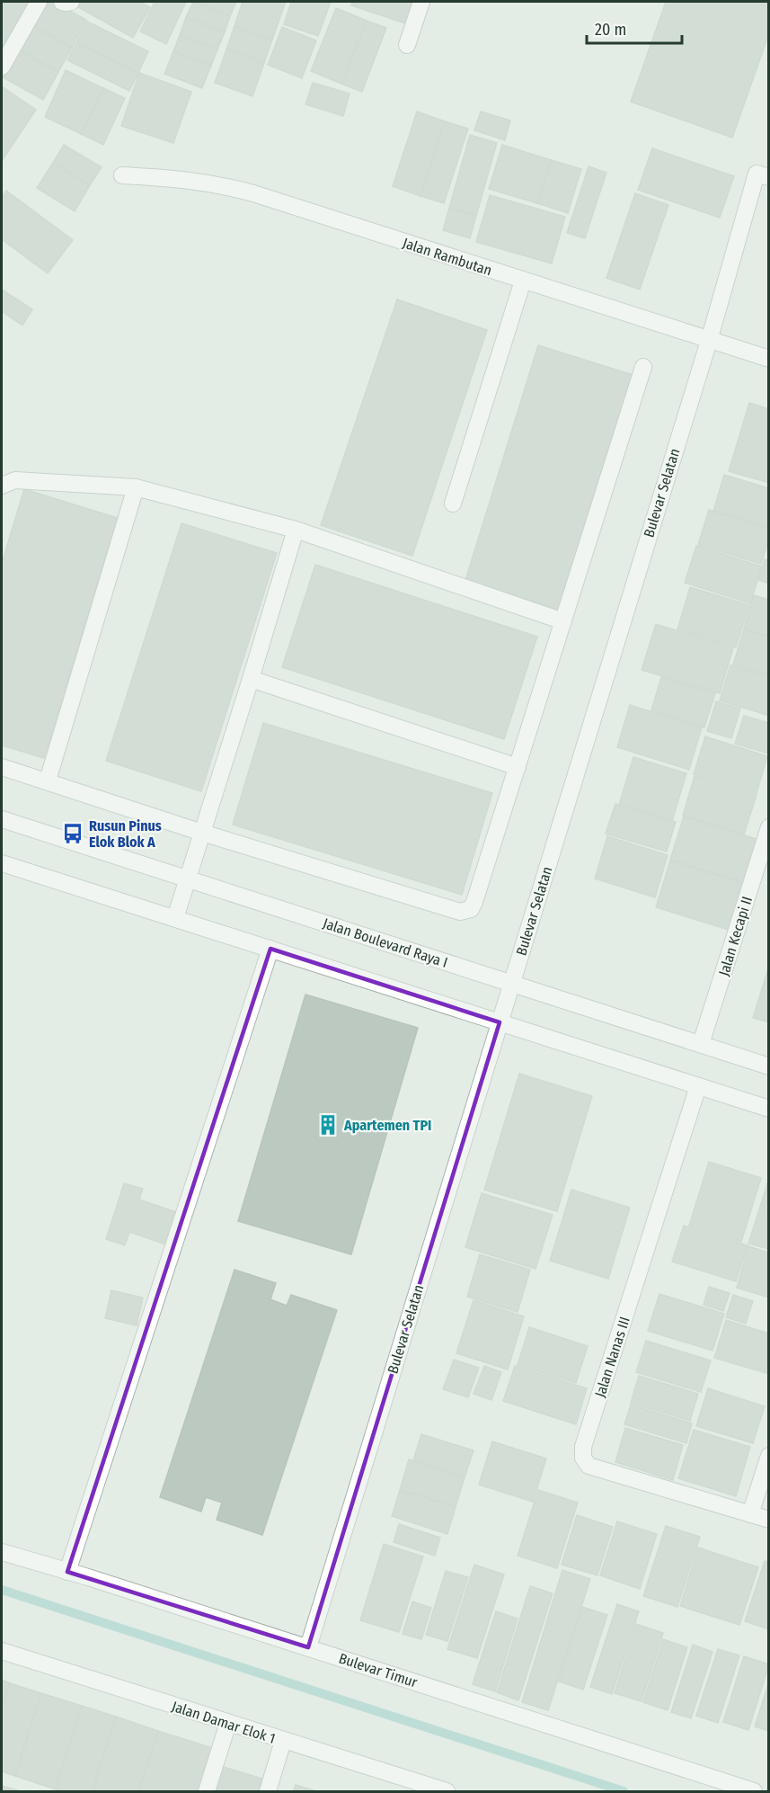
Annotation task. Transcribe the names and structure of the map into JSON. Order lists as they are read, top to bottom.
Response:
{
  "streets": {
    "street": [
      "Jalan Rambutan",
      "Bulevar Selatan",
      "Jalan Kecapi II",
      "Jalan Boulevard Raya I",
      "Jalan Nanas III",
      "Bulevar Timur",
      "Jalan Damar Elok 1"
    ]
  },
  "crossings": [
    ["Jalan Rambutan", "Bulevar Selatan"],
    ["Bulevar Selatan", "Jalan Boulevard Raya I"],
    ["Bulevar Selatan", "Bulevar Timur"],
    ["Jalan Kecapi II", "Jalan Boulevard Raya I"]
  ],
  "places": {
    "bus stop": ["Rusun Pinus Elok Blok A"],
    "building": ["Apartemen TPI"]
  },
  "scale_bar": "20 m"
}
